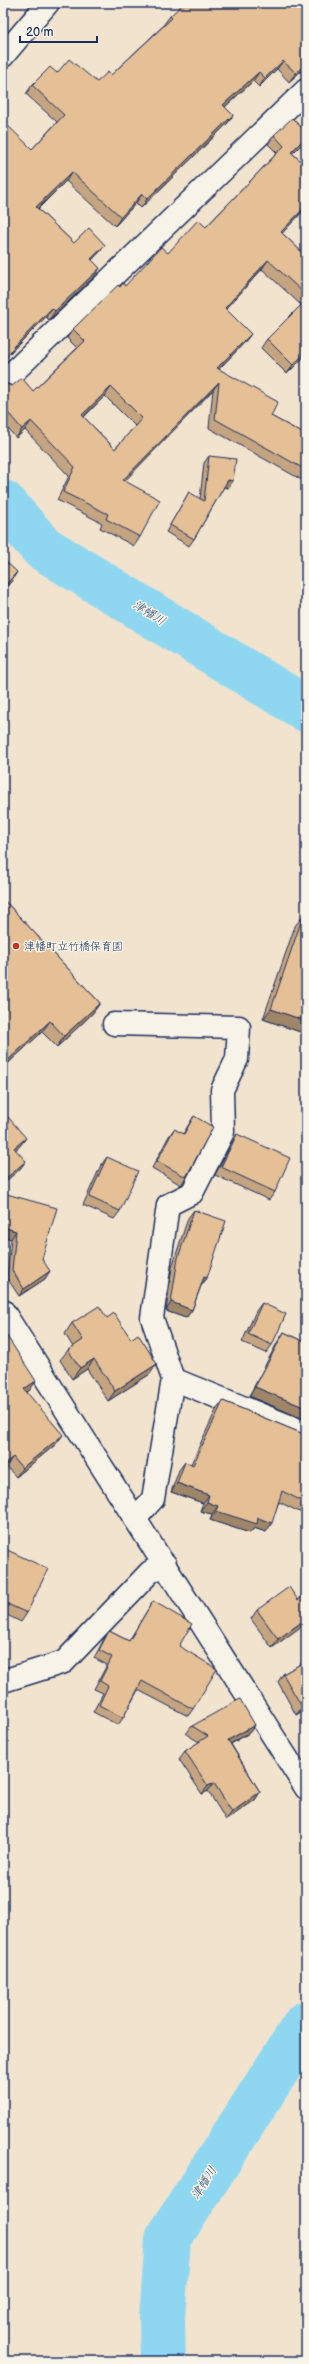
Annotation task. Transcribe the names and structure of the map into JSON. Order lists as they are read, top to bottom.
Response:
{
  "water": ["津幡川"],
  "places": ["津幡町立竹橋保育園"],
  "scale_bar": "20 m"
}
